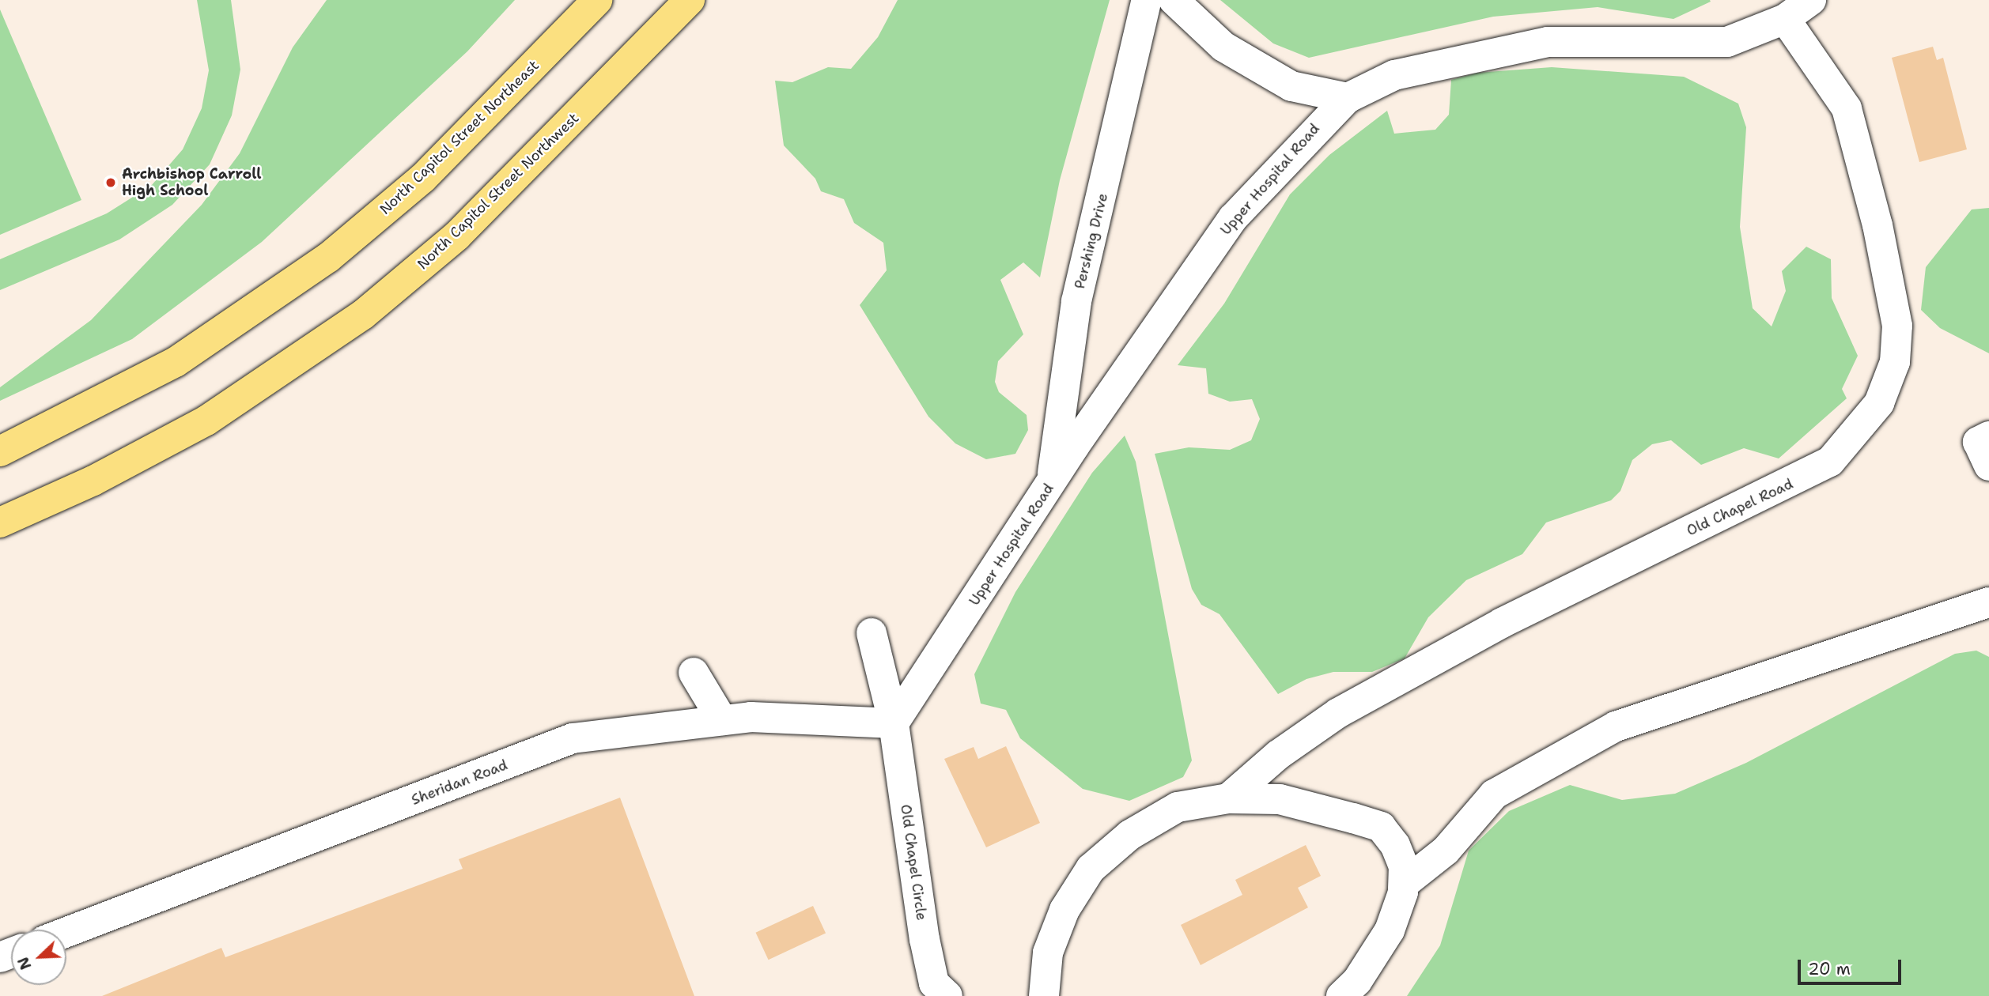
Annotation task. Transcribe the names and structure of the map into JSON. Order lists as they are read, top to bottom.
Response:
{
  "streets": {
    "main road": ["North Capitol Street Northeast", "North Capitol Street Northwest"],
    "street": [
      "Upper Hospital Road",
      "Pershing Drive",
      "Old Chapel Road",
      "Sheridan Road",
      "Old Chapel Circle"
    ]
  },
  "crossings": [
    ["Upper Hospital Road", "Pershing Drive"],
    ["Upper Hospital Road", "Old Chapel Road"],
    ["Upper Hospital Road", "Sheridan Road"],
    ["Upper Hospital Road", "Old Chapel Circle"],
    ["Sheridan Road", "Old Chapel Circle"]
  ],
  "places": ["Archbishop Carroll High School"],
  "scale_bar": "20 m",
  "north": "bottom left"
}
